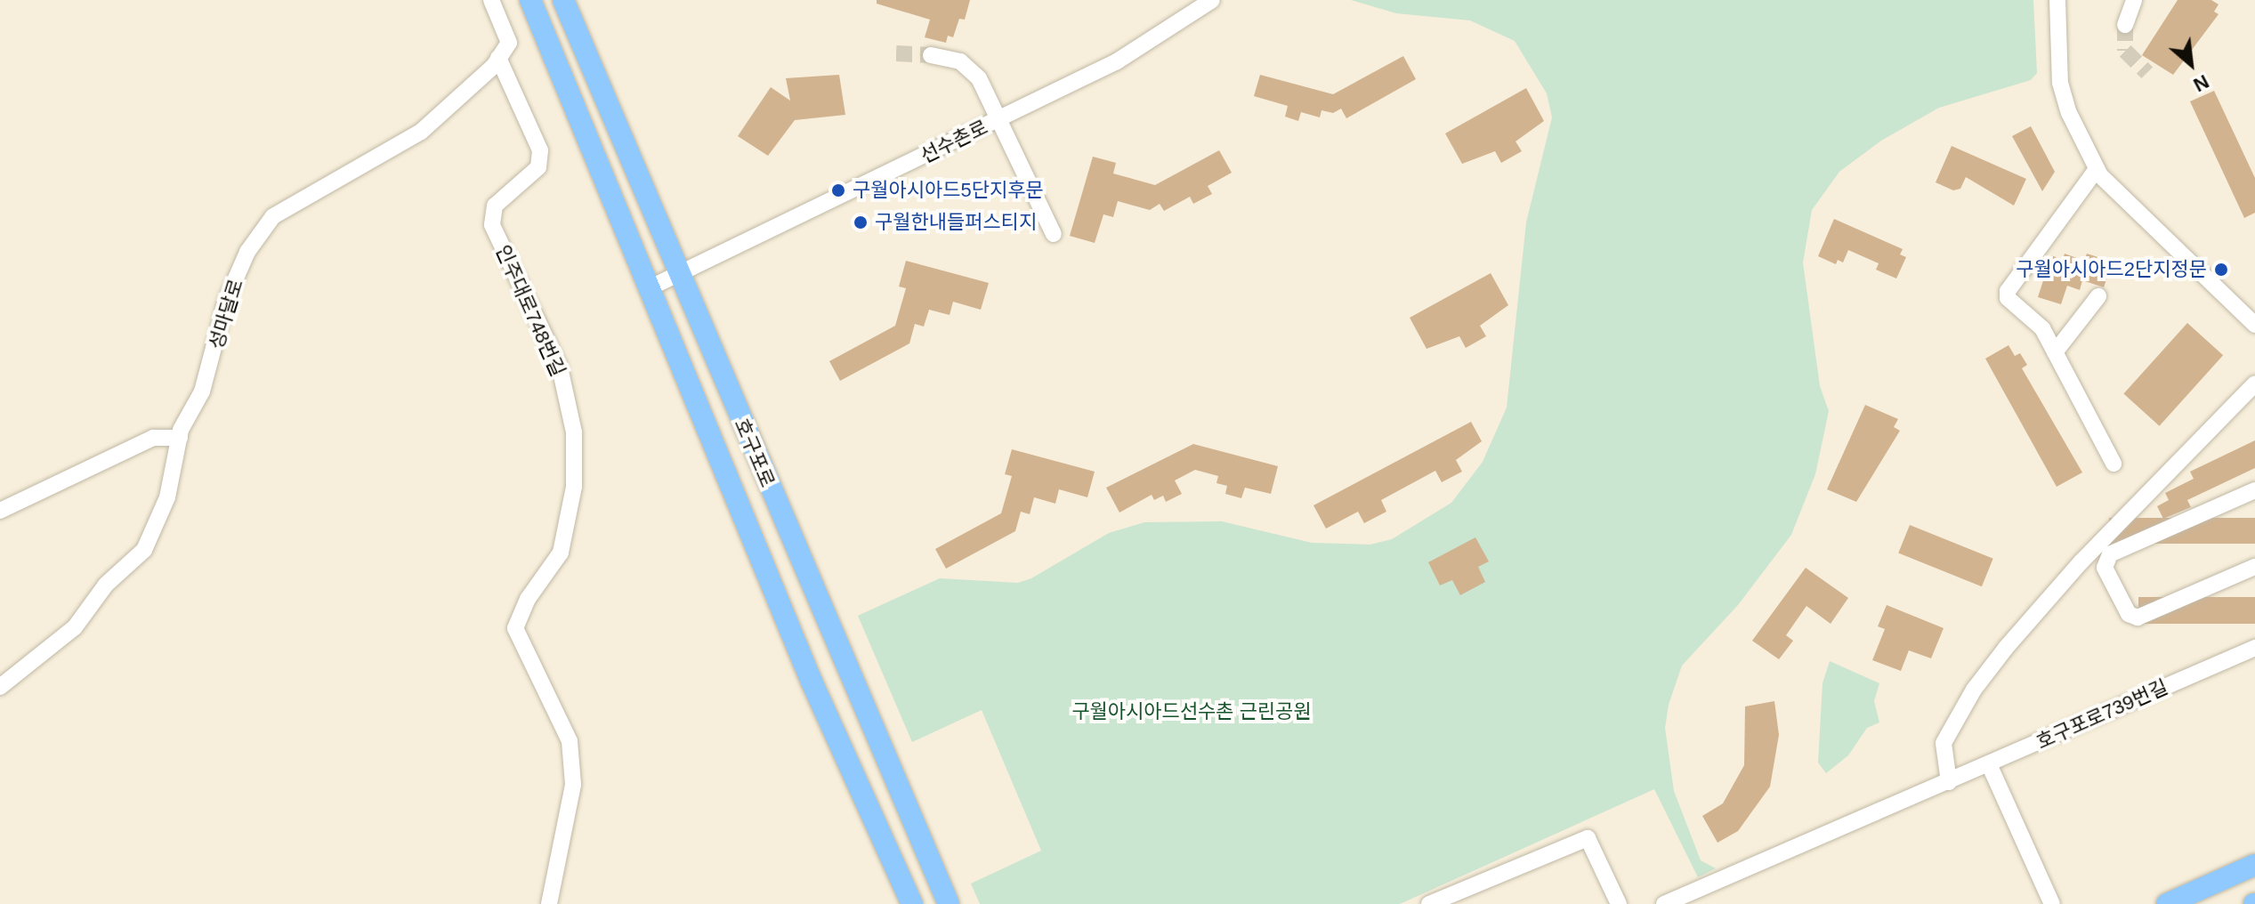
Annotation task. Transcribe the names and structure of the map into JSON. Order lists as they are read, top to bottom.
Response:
{
  "streets": {
    "main road": ["호구포로"],
    "street": [
      "선수촌로",
      "인주대로748번길",
      "성마달로",
      "호구포로739번길"
    ]
  },
  "crossings": [
    ["선수촌로", "호구포로"],
    ["인주대로748번길", "성마달로"]
  ],
  "parks": ["구월아시아드선수촌 근린공원"],
  "places": ["구월아시아드5단지후문", "구월한내들퍼스티지", "구월아시아드2단지정문"],
  "north": "bottom right"
}
